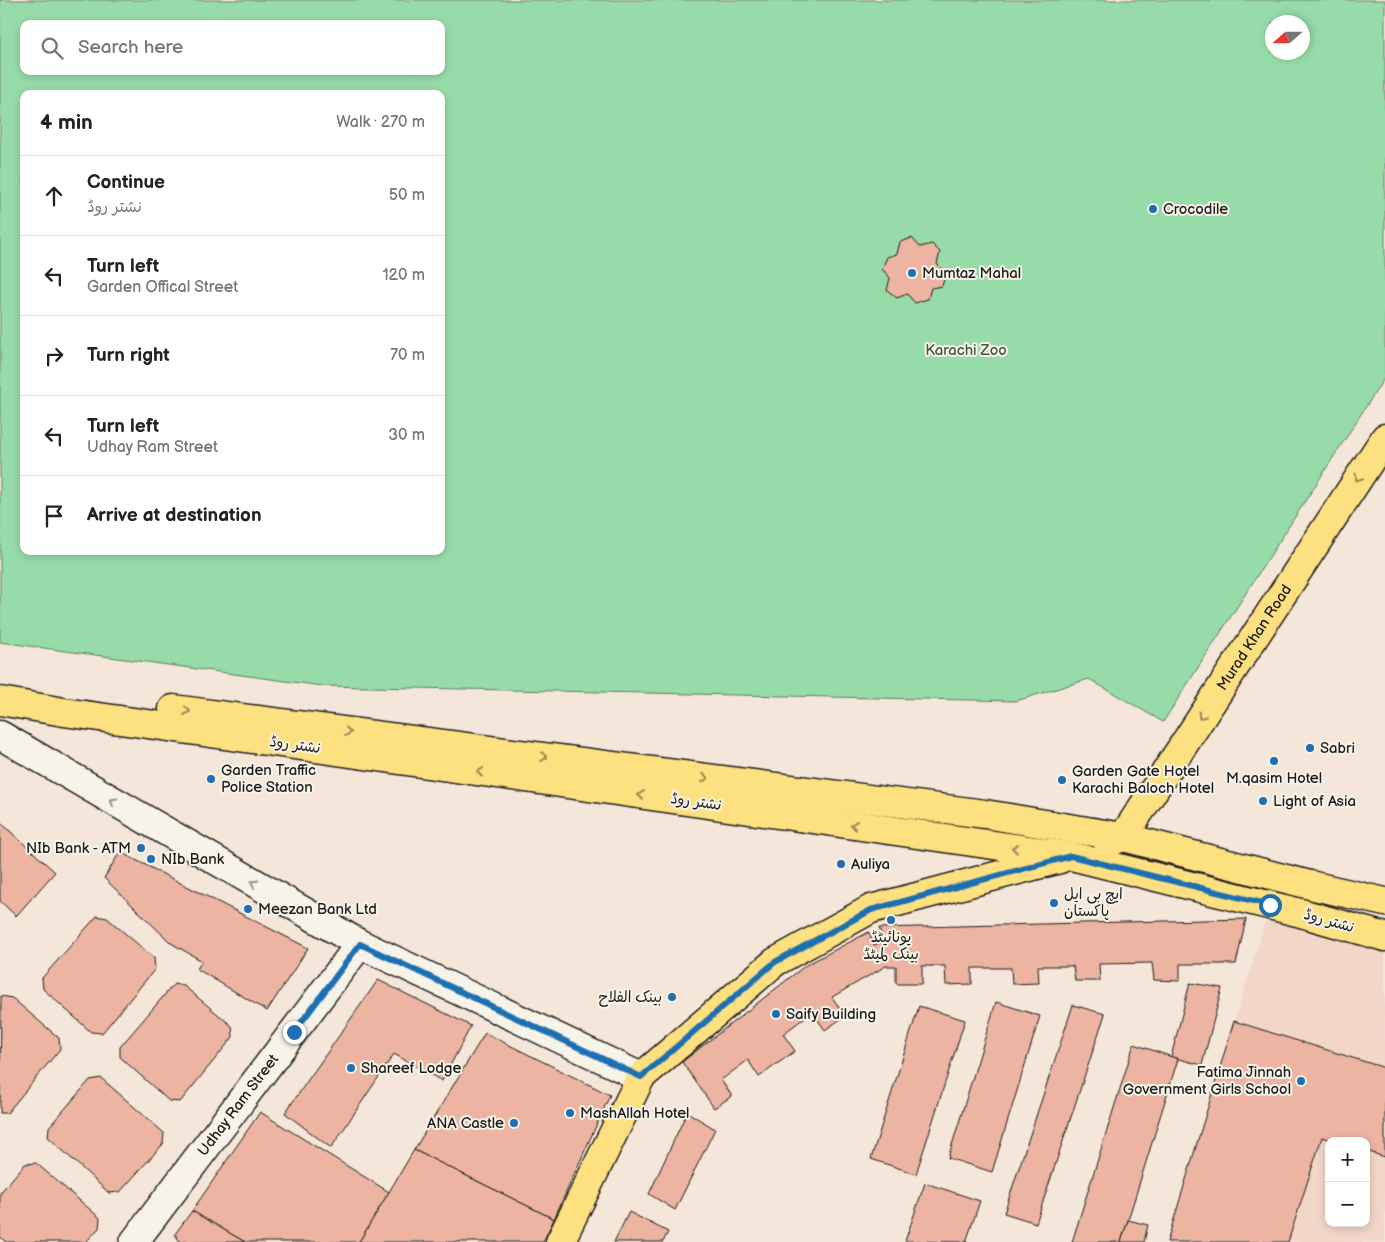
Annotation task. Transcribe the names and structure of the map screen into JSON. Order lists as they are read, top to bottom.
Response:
{
  "streets": {
    "main road": ["Murad Khan Road", "نشتر روڈ"],
    "street": ["Udhay Ram Street"]
  },
  "crossings": [
    ["Murad Khan Road", "نشتر روڈ"]
  ],
  "one_way": ["Murad Khan Road"],
  "parks": ["Karachi Zoo"],
  "places": [
    "Crocodile",
    "Mumtaz Mahal",
    "Sabri",
    "M.qasim Hotel",
    "Garden Traffic Police Station",
    "Garden Gate Hotel Karachi Baloch Hotel",
    "Light of Asia",
    "NIb Bank - ATM",
    "NIb Bank",
    "Auliya",
    "ایچ بی ایل پاکستان",
    "Meezan Bank Ltd",
    "یونائیٹڈ بینک لمیٹڈ",
    "بینک الفلاح",
    "Saify Building",
    "Shareef Lodge",
    "Fatima Jinnah Government Girls School",
    "MashAllah Hotel",
    "ANA Castle"
  ],
  "north": "left",
  "page": {
    "search": "Search here",
    "heading": ["4 min", "Walk · 270 m"],
    "list": [
      ["Continue", "نشتر روڈ", "50 m"],
      ["Turn left", "Garden Offical Street", "120 m"],
      ["Turn right", "70 m"],
      ["Turn left", "Udhay Ram Street", "30 m"],
      "Arrive at destination"
    ],
    "map_buttons": ["+", "−"]
  }
}
